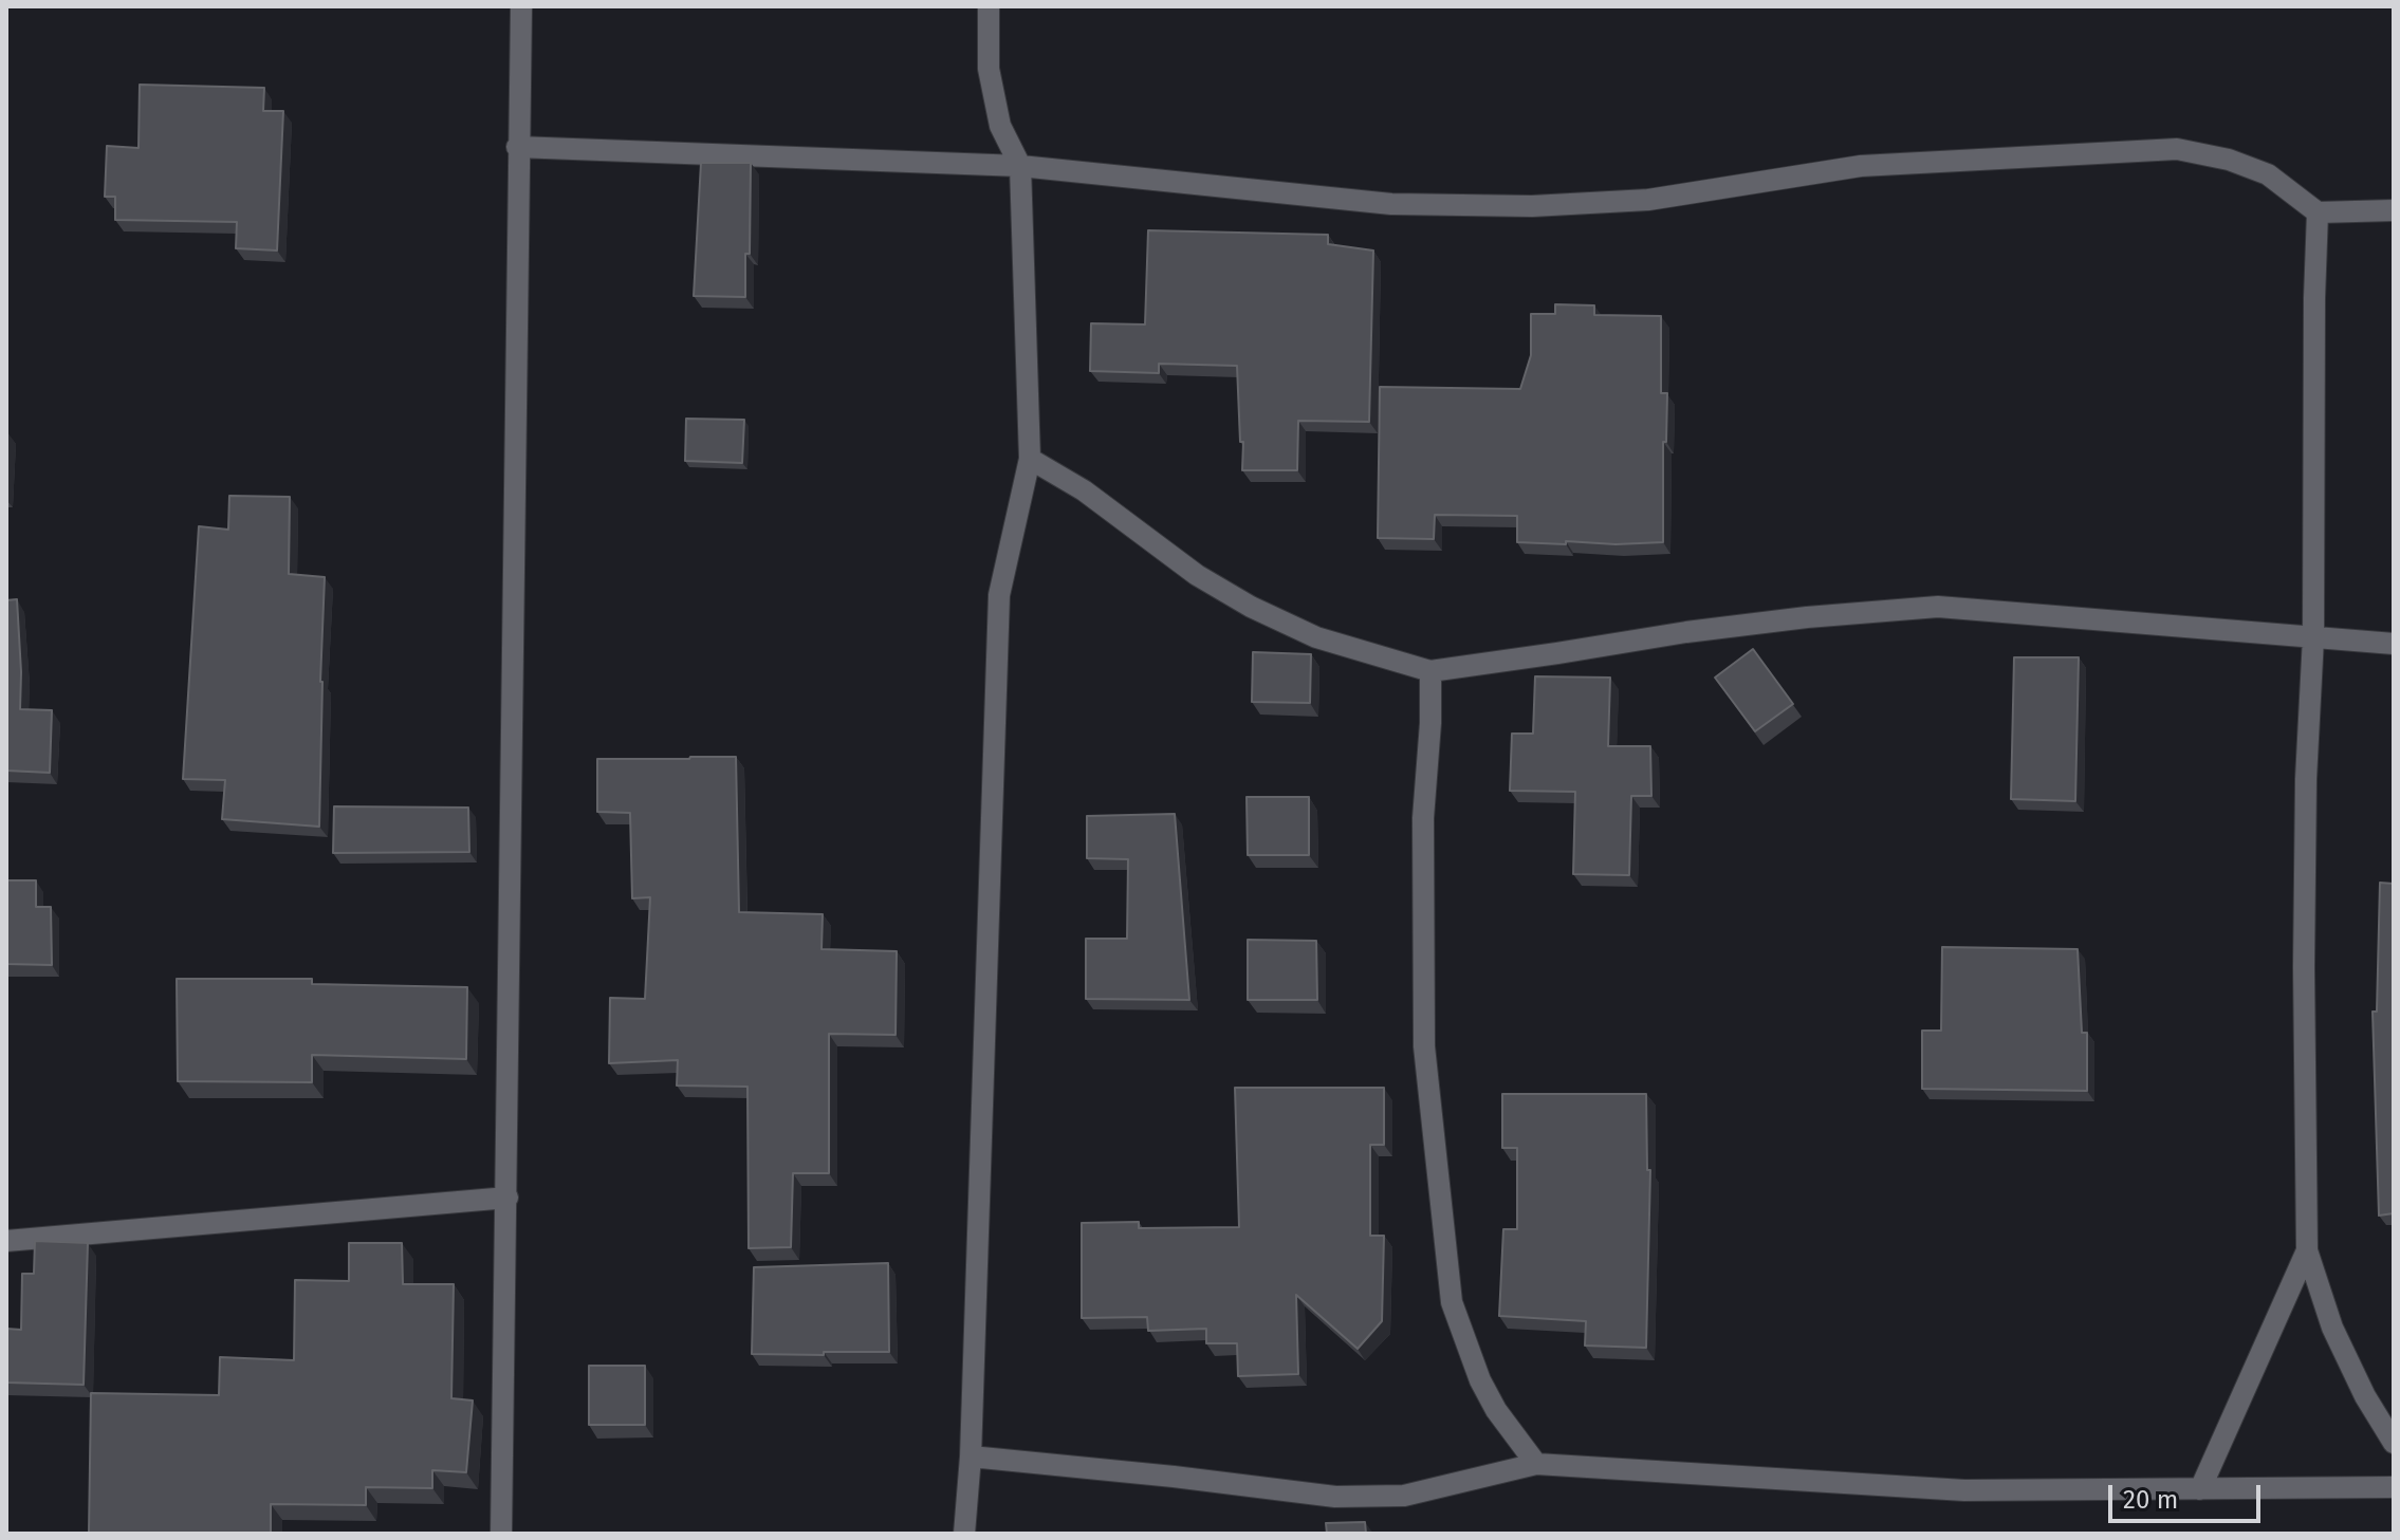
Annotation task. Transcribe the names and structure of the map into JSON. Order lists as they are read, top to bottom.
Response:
{
  "scale_bar": "20 m"
}
